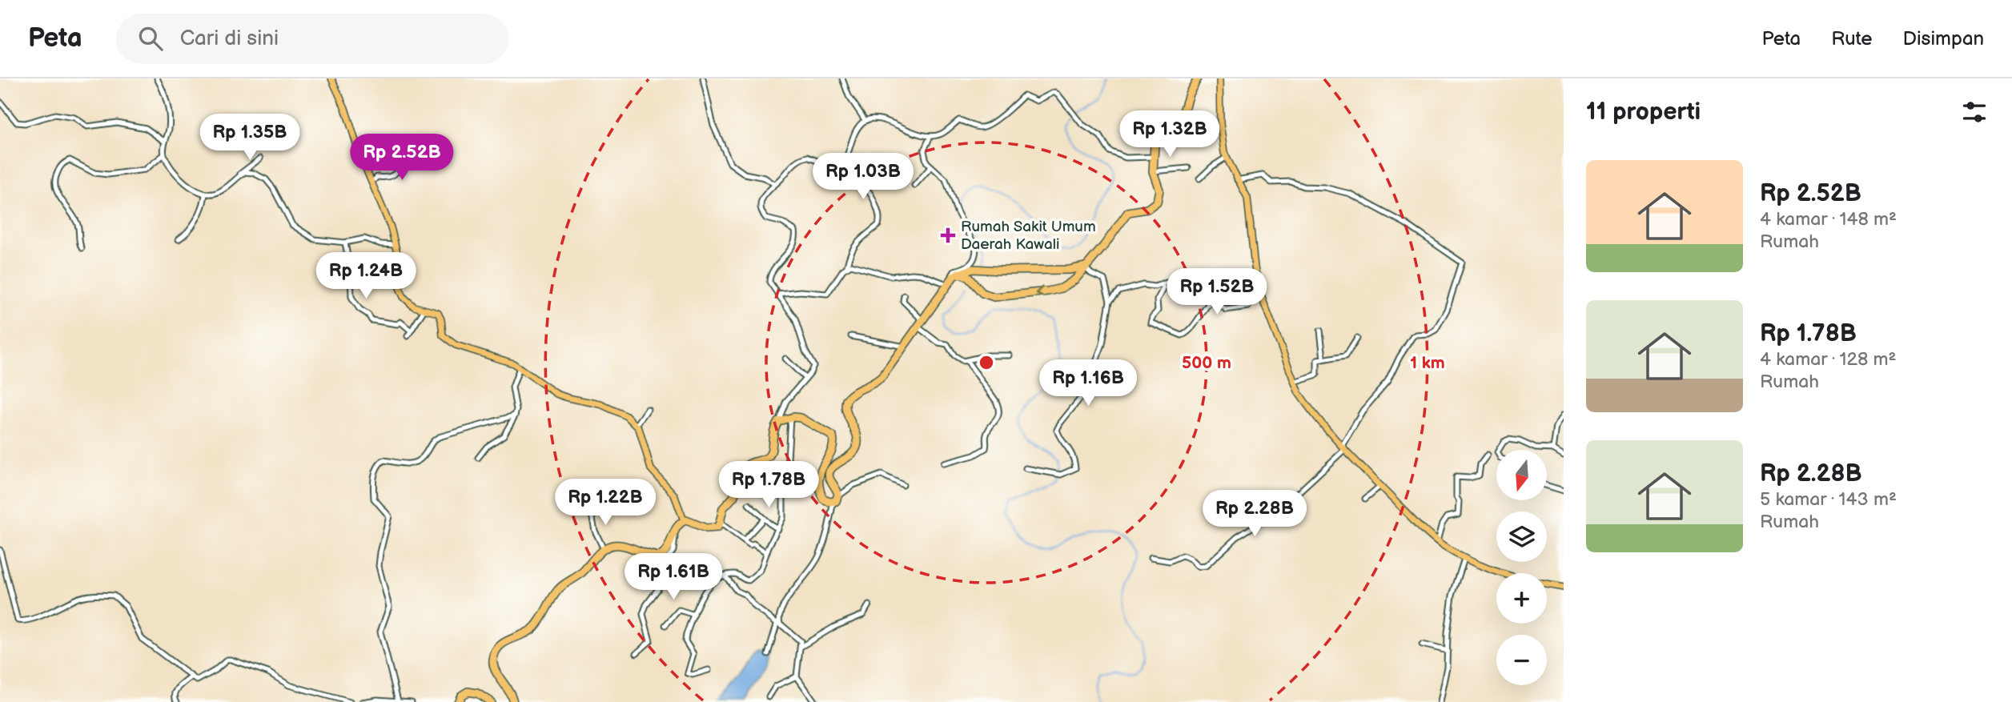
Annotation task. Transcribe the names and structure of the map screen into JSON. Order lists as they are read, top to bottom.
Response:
{
  "places": {
    "health": ["Rumah Sakit Umum Daerah Kawali"]
  },
  "north": "bottom",
  "page": {
    "header": "Peta",
    "search": "Cari di sini",
    "nav": ["Peta", "Rute", "Disimpan"],
    "heading": "11 properti",
    "price": [
      "Rp 1.32B",
      "Rp 1.35B",
      "Rp 2.52B",
      "Rp 1.03B",
      "Rp 1.24B",
      "Rp 1.52B",
      "Rp 1.16B",
      "Rp 1.78B",
      "Rp 1.22B",
      "Rp 2.28B",
      "Rp 1.61B"
    ],
    "list": [
      {
        "name": "Rp 2.52B",
        "note": "4 kamar · 148 m² · Rumah"
      },
      {
        "name": "Rp 1.78B",
        "note": "4 kamar · 128 m² · Rumah"
      },
      {
        "name": "Rp 2.28B",
        "note": "5 kamar · 143 m² · Rumah"
      }
    ],
    "map_buttons": ["+", "−"]
  },
  "rings": ["500 m", "1 km"]
}
